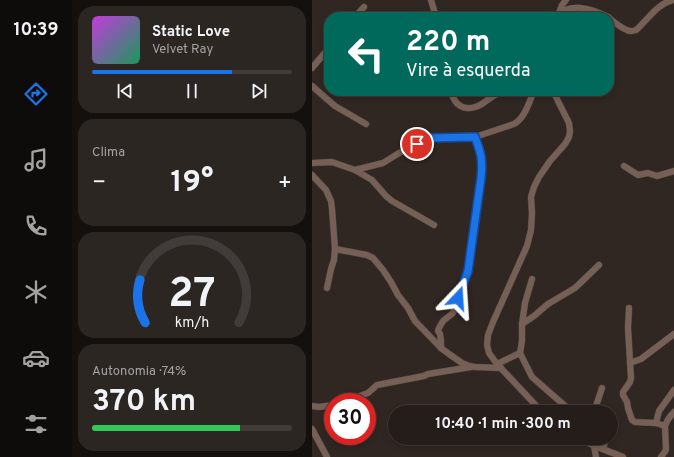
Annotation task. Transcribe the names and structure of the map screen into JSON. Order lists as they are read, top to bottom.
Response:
{
  "page": {
    "tabs": "10:39",
    "turn": ["220 m", "Vire à esquerda"],
    "song": ["Static Love", "Velvet Ray"],
    "tile": [
      "Clima",
      ["Autonomia · 74%", "370 km"]
    ],
    "heat": ["−", "19°", "+"],
    "limit": "30",
    "trip": "10:40 · 1 min · 300 m",
    "gauge": ["27", "km/h"]
  }
}
